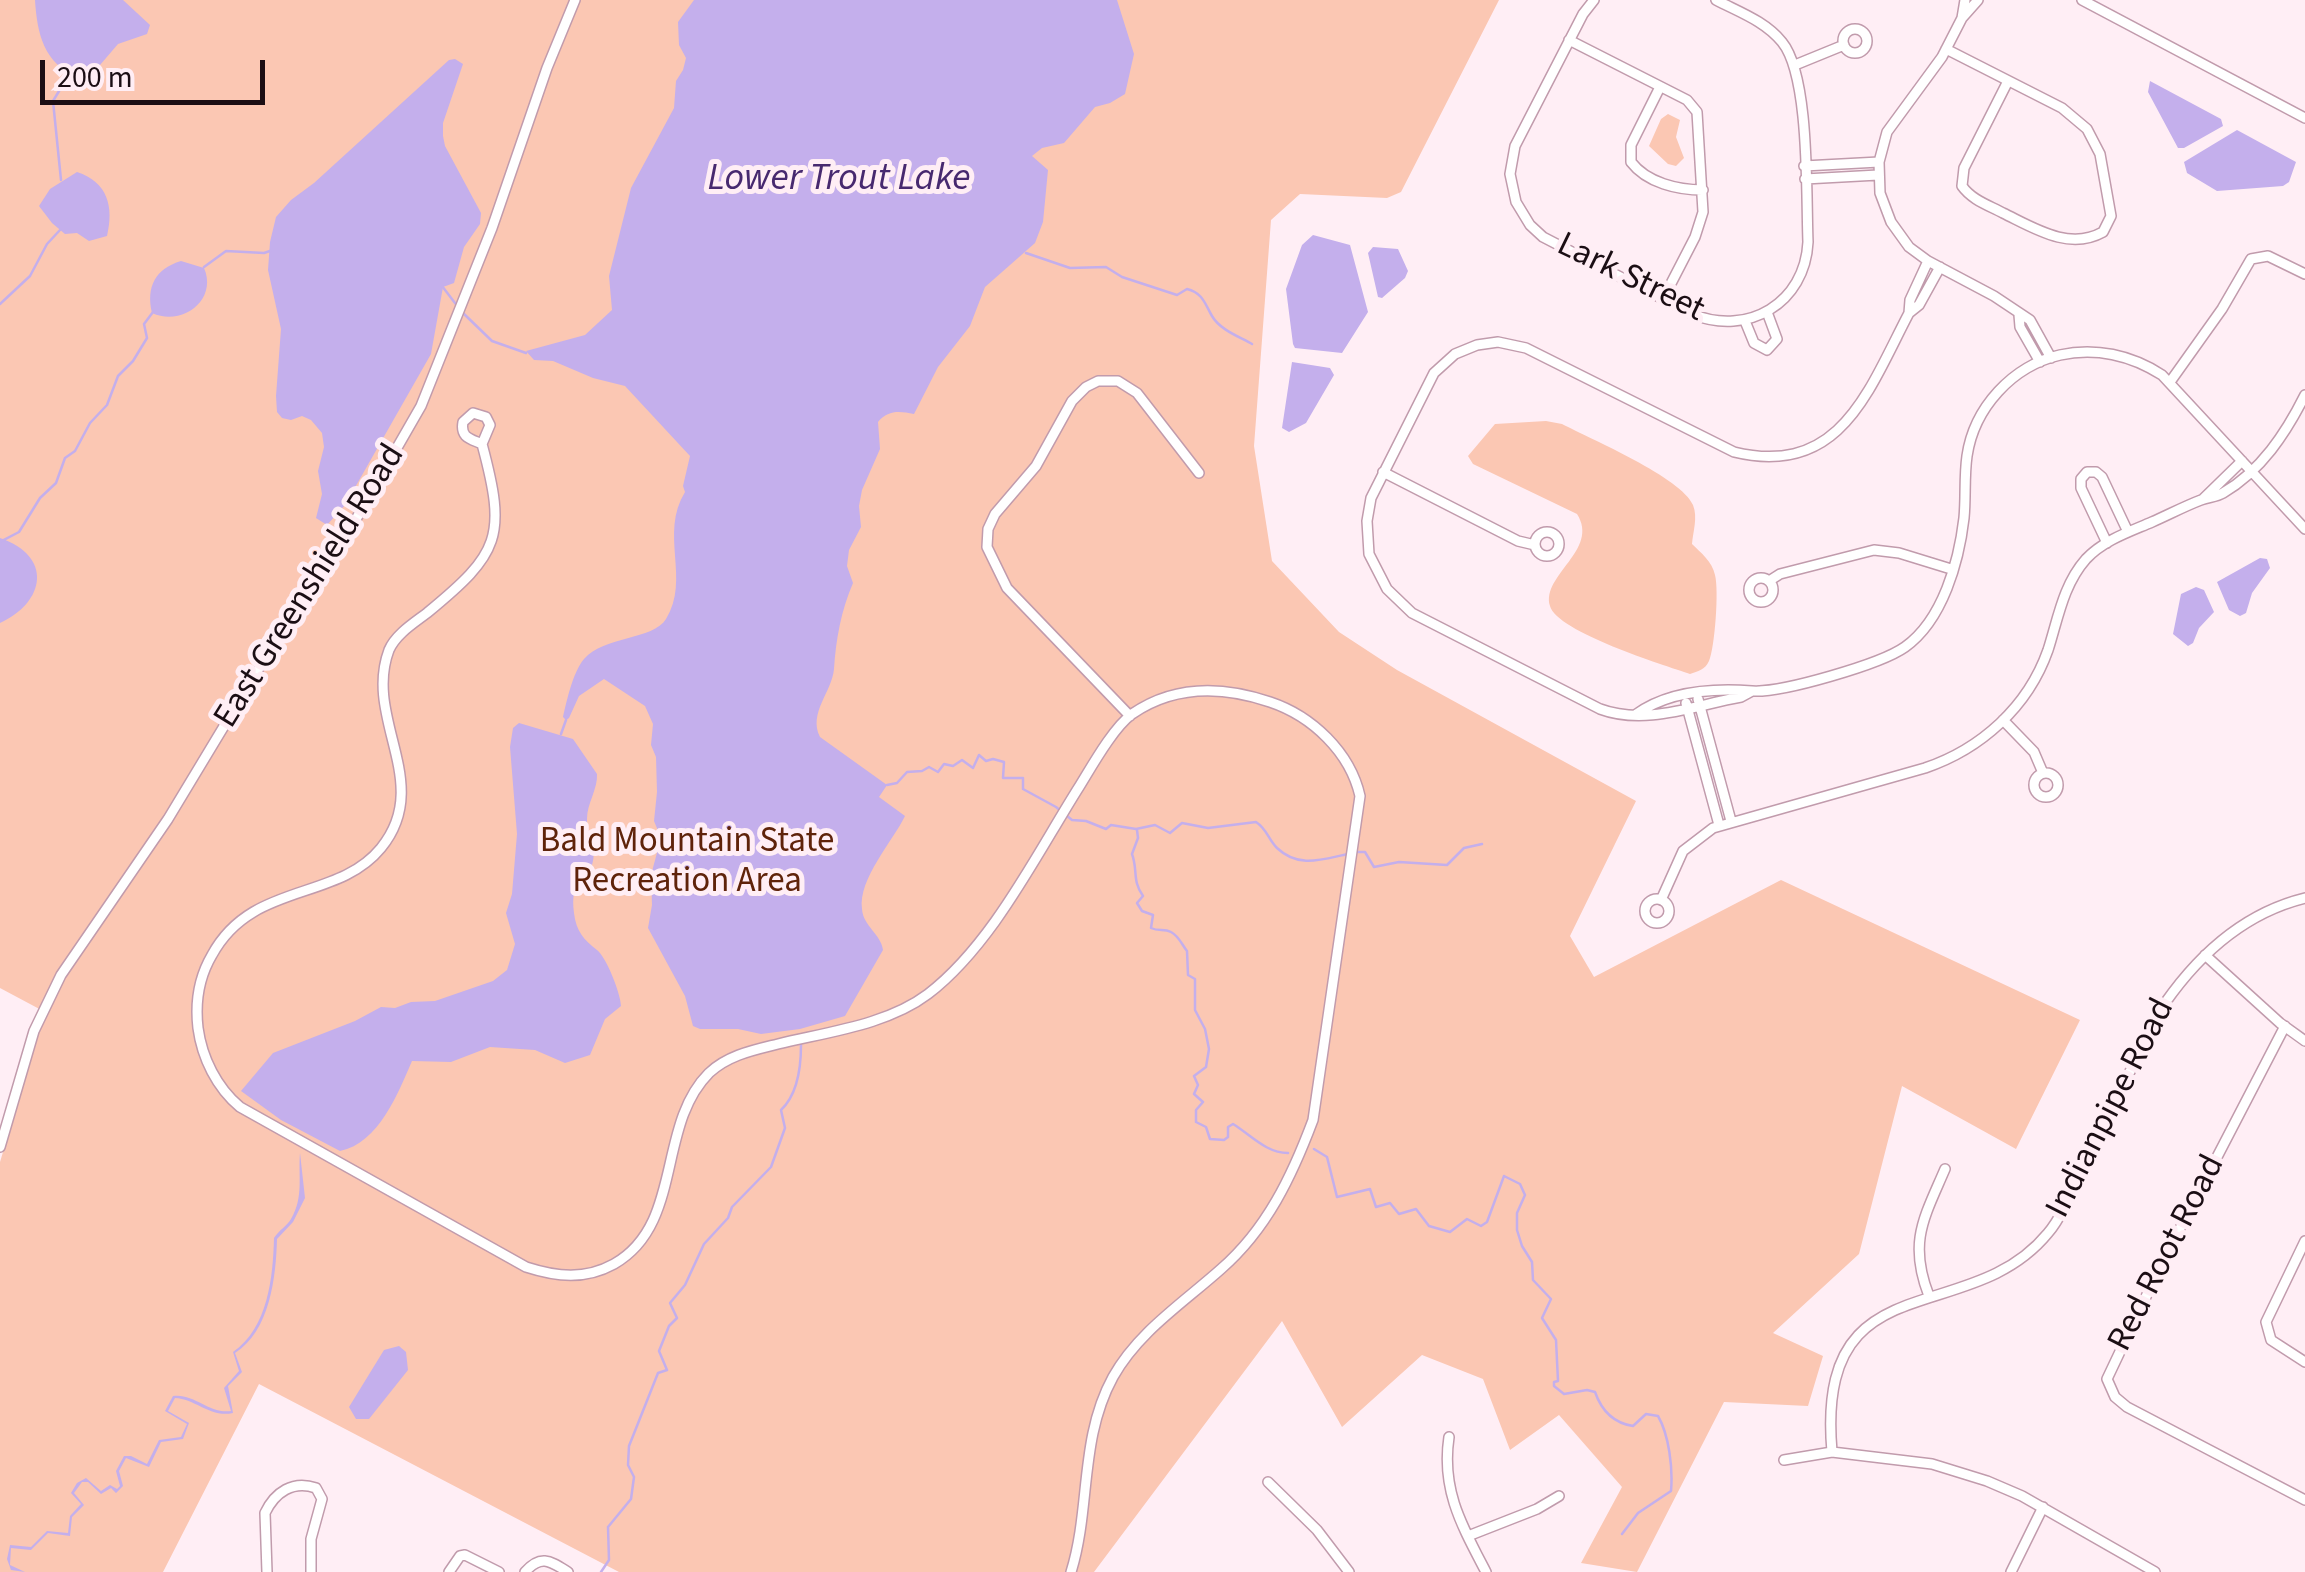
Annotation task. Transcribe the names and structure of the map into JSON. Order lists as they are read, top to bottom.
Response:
{
  "streets": {
    "street": [
      "Lark Street",
      "East Greenshield Road",
      "Indianpipe Road",
      "Red Root Road"
    ]
  },
  "water": ["Lower Trout Lake"],
  "parks": ["Bald Mountain State Recreation Area"],
  "scale_bar": "200 m"
}
